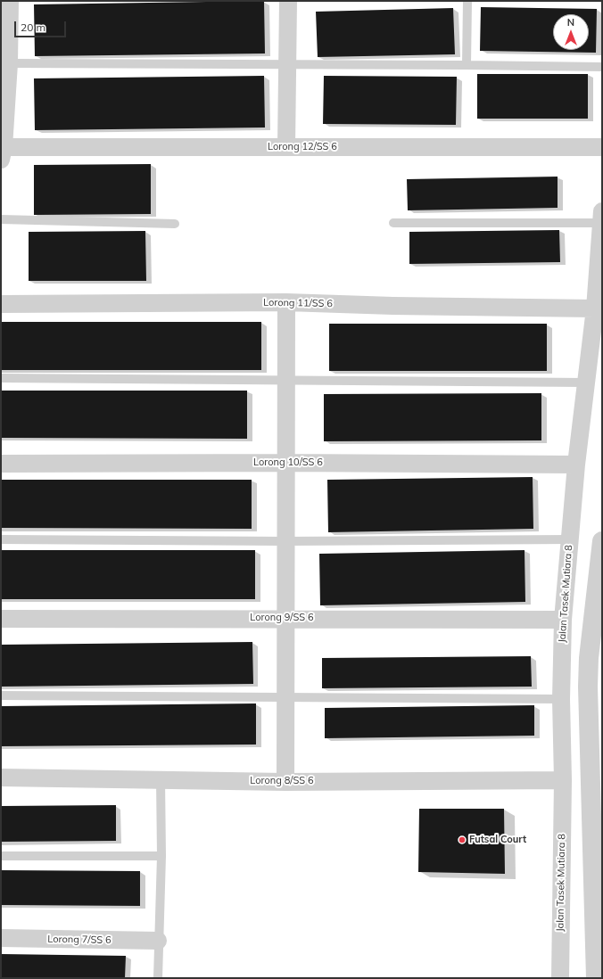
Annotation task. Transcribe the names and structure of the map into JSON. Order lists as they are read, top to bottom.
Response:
{
  "streets": {
    "street": [
      "Lorong 12/SS 6",
      "Lorong 11/SS 6",
      "Lorong 10/SS 6",
      "Jalan Tasek Mutiara 8",
      "Lorong 9/SS 6",
      "Lorong 8/SS 6",
      "Lorong 7/SS 6"
    ]
  },
  "crossings": [
    ["Lorong 11/SS 6", "Jalan Tasek Mutiara 8"],
    ["Lorong 10/SS 6", "Jalan Tasek Mutiara 8"],
    ["Jalan Tasek Mutiara 8", "Lorong 9/SS 6"],
    ["Jalan Tasek Mutiara 8", "Lorong 8/SS 6"]
  ],
  "places": ["Futsal Court"],
  "scale_bar": "20 m",
  "north": "top"
}
